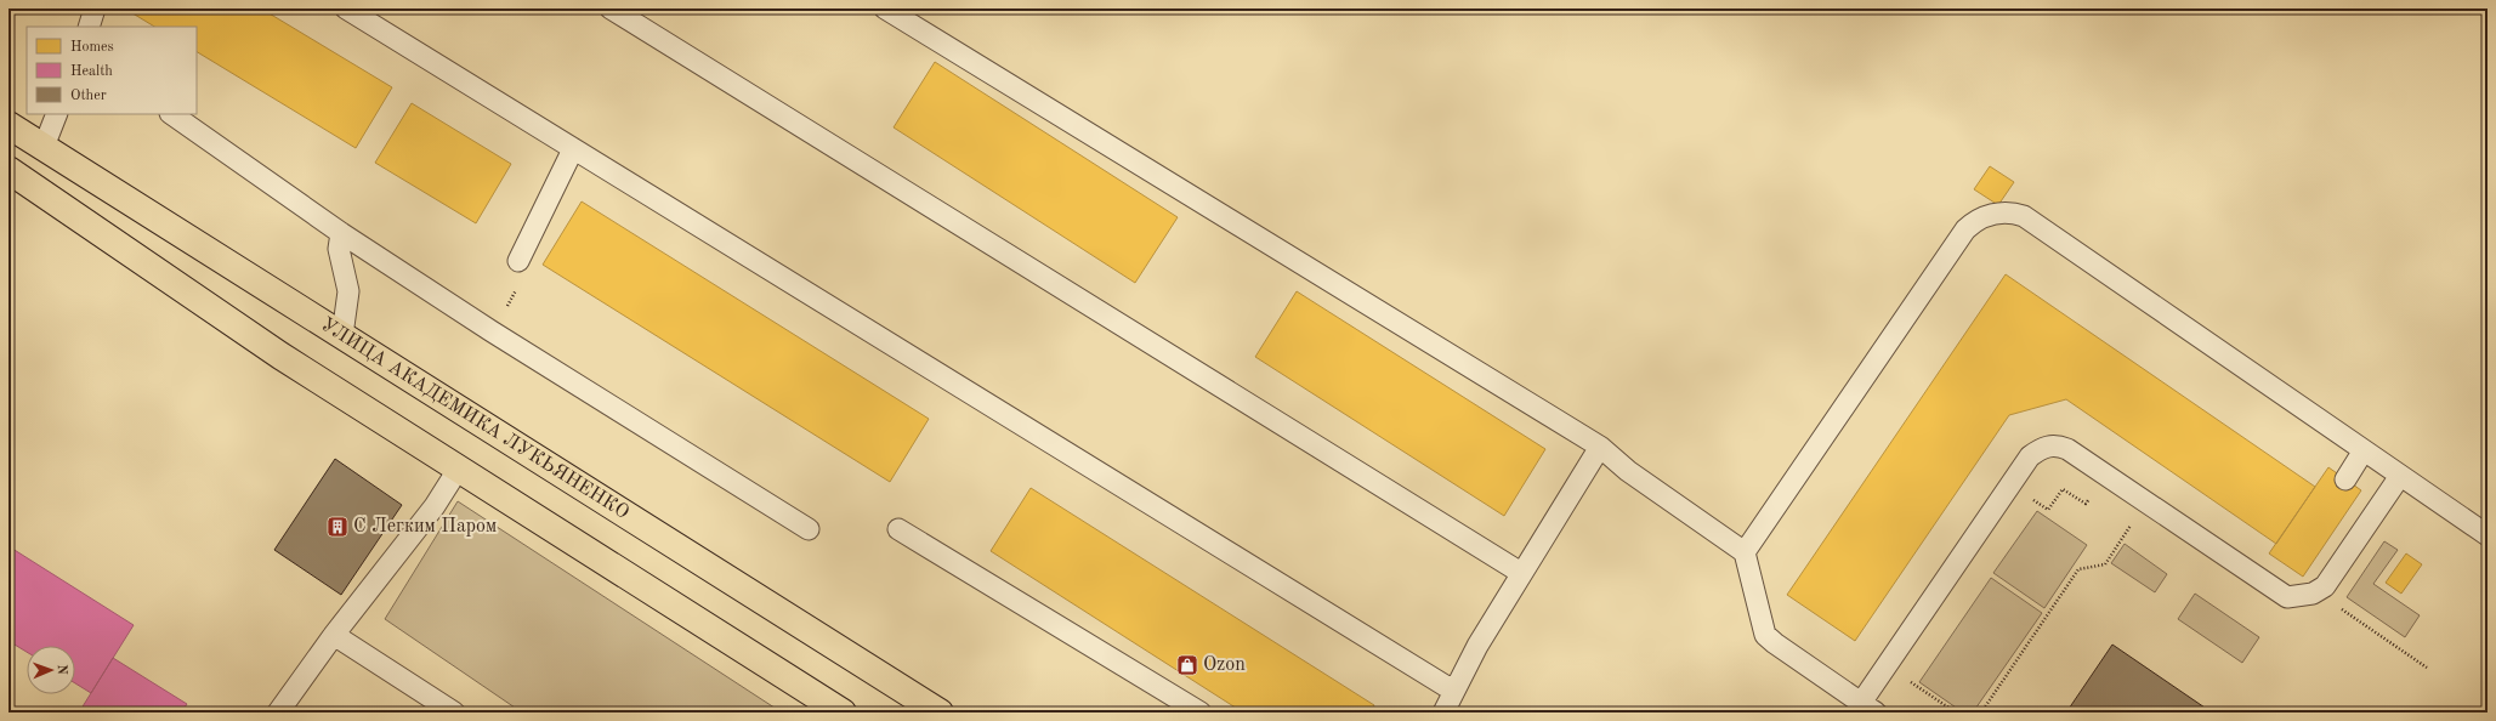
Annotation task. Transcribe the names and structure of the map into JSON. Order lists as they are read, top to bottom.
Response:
{
  "streets": {
    "highway": ["УЛИЦА АКАДЕМИКА ЛУКЬЯНЕНКО"]
  },
  "places": {
    "building": ["С Легким Паром"],
    "shop": ["Ozon"]
  },
  "legend": ["Homes", "Health", "Other"],
  "north": "right"
}
